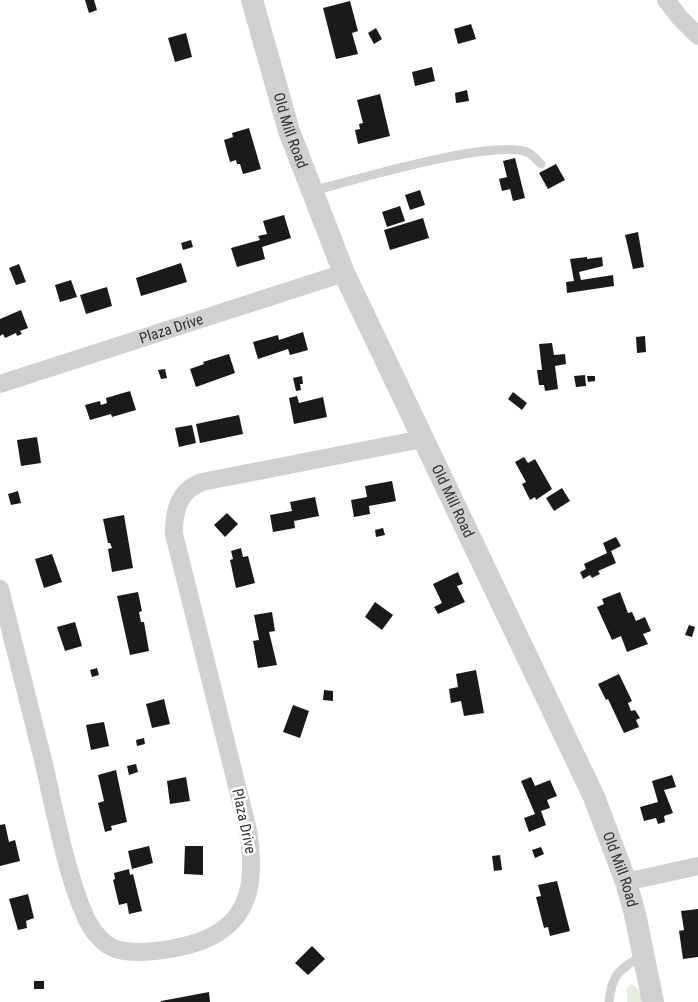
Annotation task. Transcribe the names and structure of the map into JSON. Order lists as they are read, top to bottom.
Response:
{
  "streets": {
    "street": ["Old Mill Road", "Plaza Drive"]
  },
  "crossings": [
    ["Old Mill Road", "Plaza Drive"]
  ]
}
